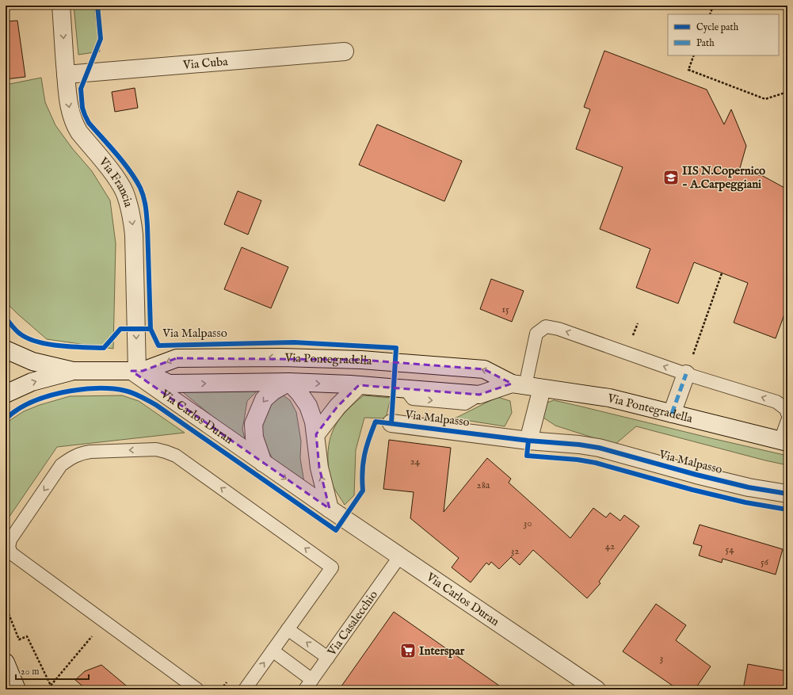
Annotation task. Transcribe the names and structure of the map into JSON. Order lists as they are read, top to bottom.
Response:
{
  "streets": {
    "street": [
      "Via Cuba",
      "Via Francia",
      "Via Malpasso",
      "Via Pontegradella",
      "Via Carlos Duran"
    ],
    "lane": ["Via Casalecchio"]
  },
  "crossings": [
    ["Via Cuba", "Via Francia"],
    ["Via Francia", "Via Pontegradella"],
    ["Via Francia", "Via Carlos Duran"],
    ["Via Pontegradella", "Via Carlos Duran"],
    ["Via Carlos Duran", "Via Casalecchio"]
  ],
  "one_way": ["Via Francia"],
  "places": {
    "school or university": ["IIS N.Copernico - A.Carpeggiani"],
    "supermarket": ["Interspar"]
  },
  "house_numbers": [
    "15",
    "24",
    "28a",
    "30",
    "42",
    "54",
    "32",
    "56",
    "3"
  ],
  "legend": ["Cycle path", "Path"],
  "scale_bar": "20 m"
}
